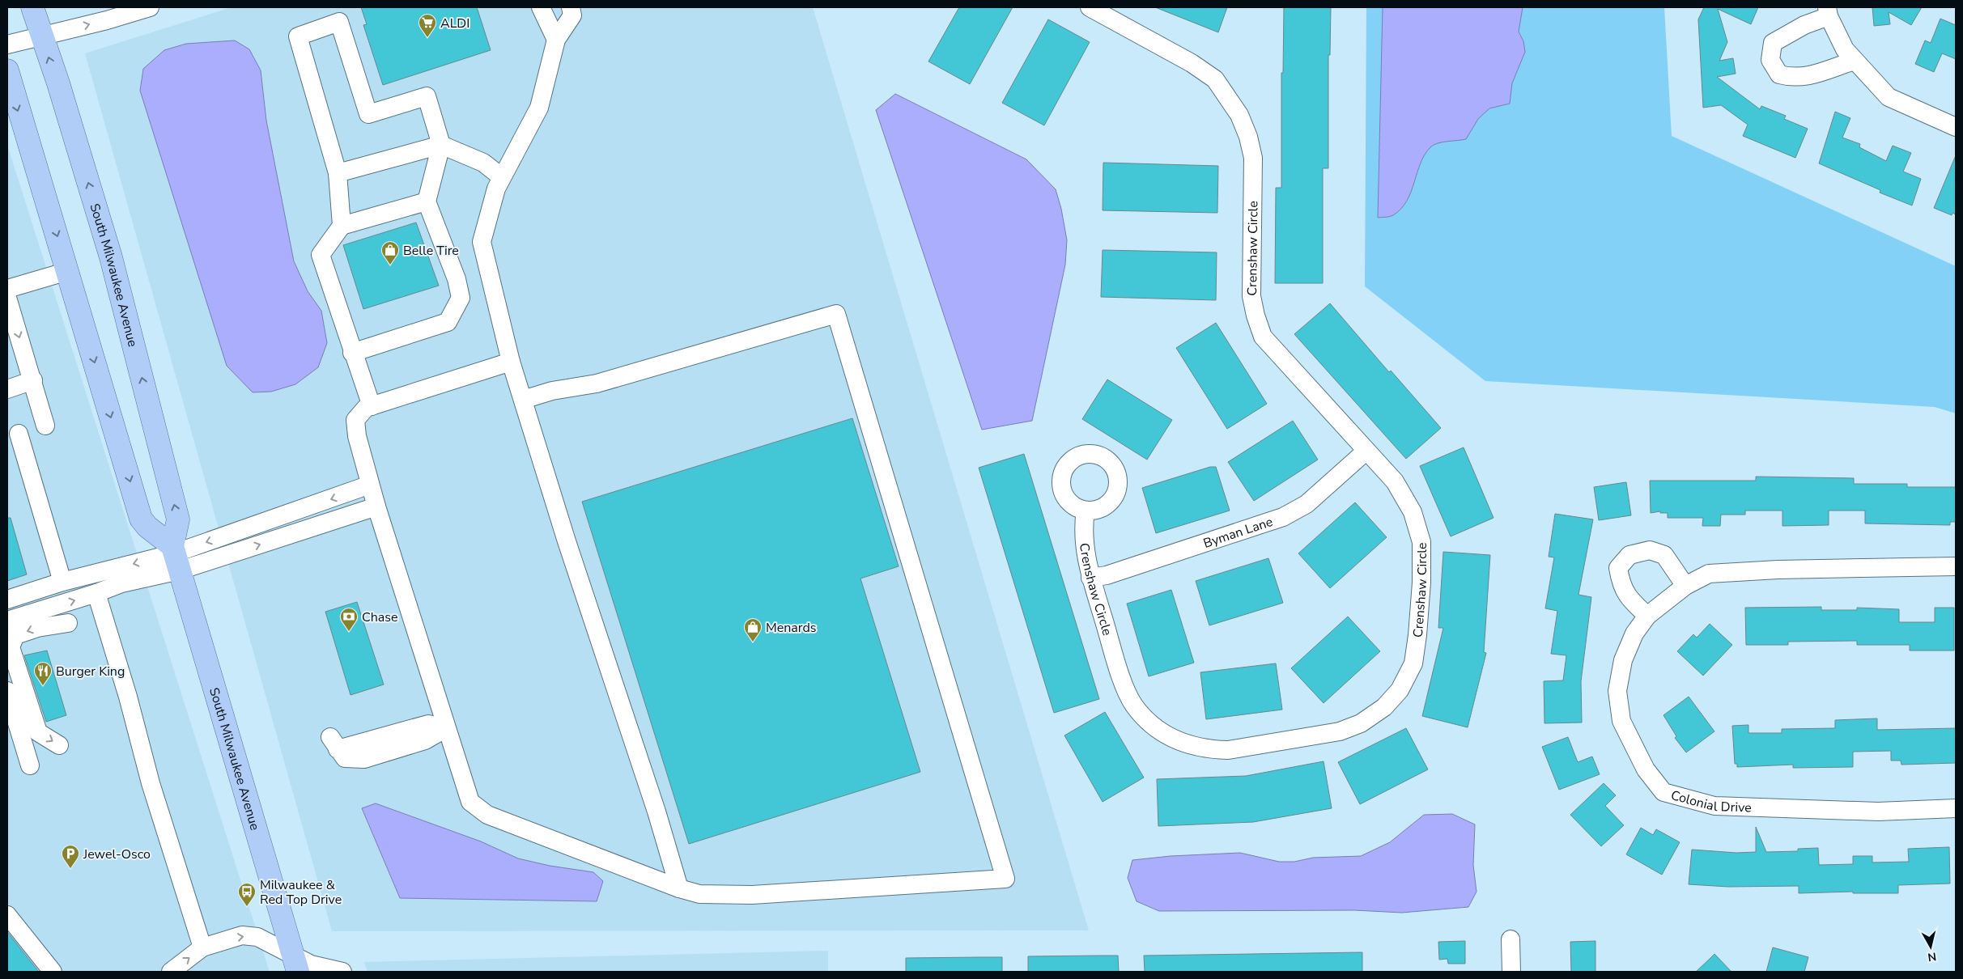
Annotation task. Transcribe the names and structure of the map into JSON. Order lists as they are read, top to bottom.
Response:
{
  "streets": {
    "main road": ["South Milwaukee Avenue"],
    "street": ["Crenshaw Circle", "Byman Lane", "Colonial Drive"]
  },
  "crossings": [
    ["Crenshaw Circle", "Byman Lane"]
  ],
  "places": {
    "supermarket": ["ALDI"],
    "shop": ["Belle Tire", "Menards"],
    "bank": ["Chase"],
    "restaurant": ["Burger King"],
    "parking": ["Jewel-Osco"],
    "bus stop": ["Milwaukee & Red Top Drive"]
  },
  "north": "bottom"
}
